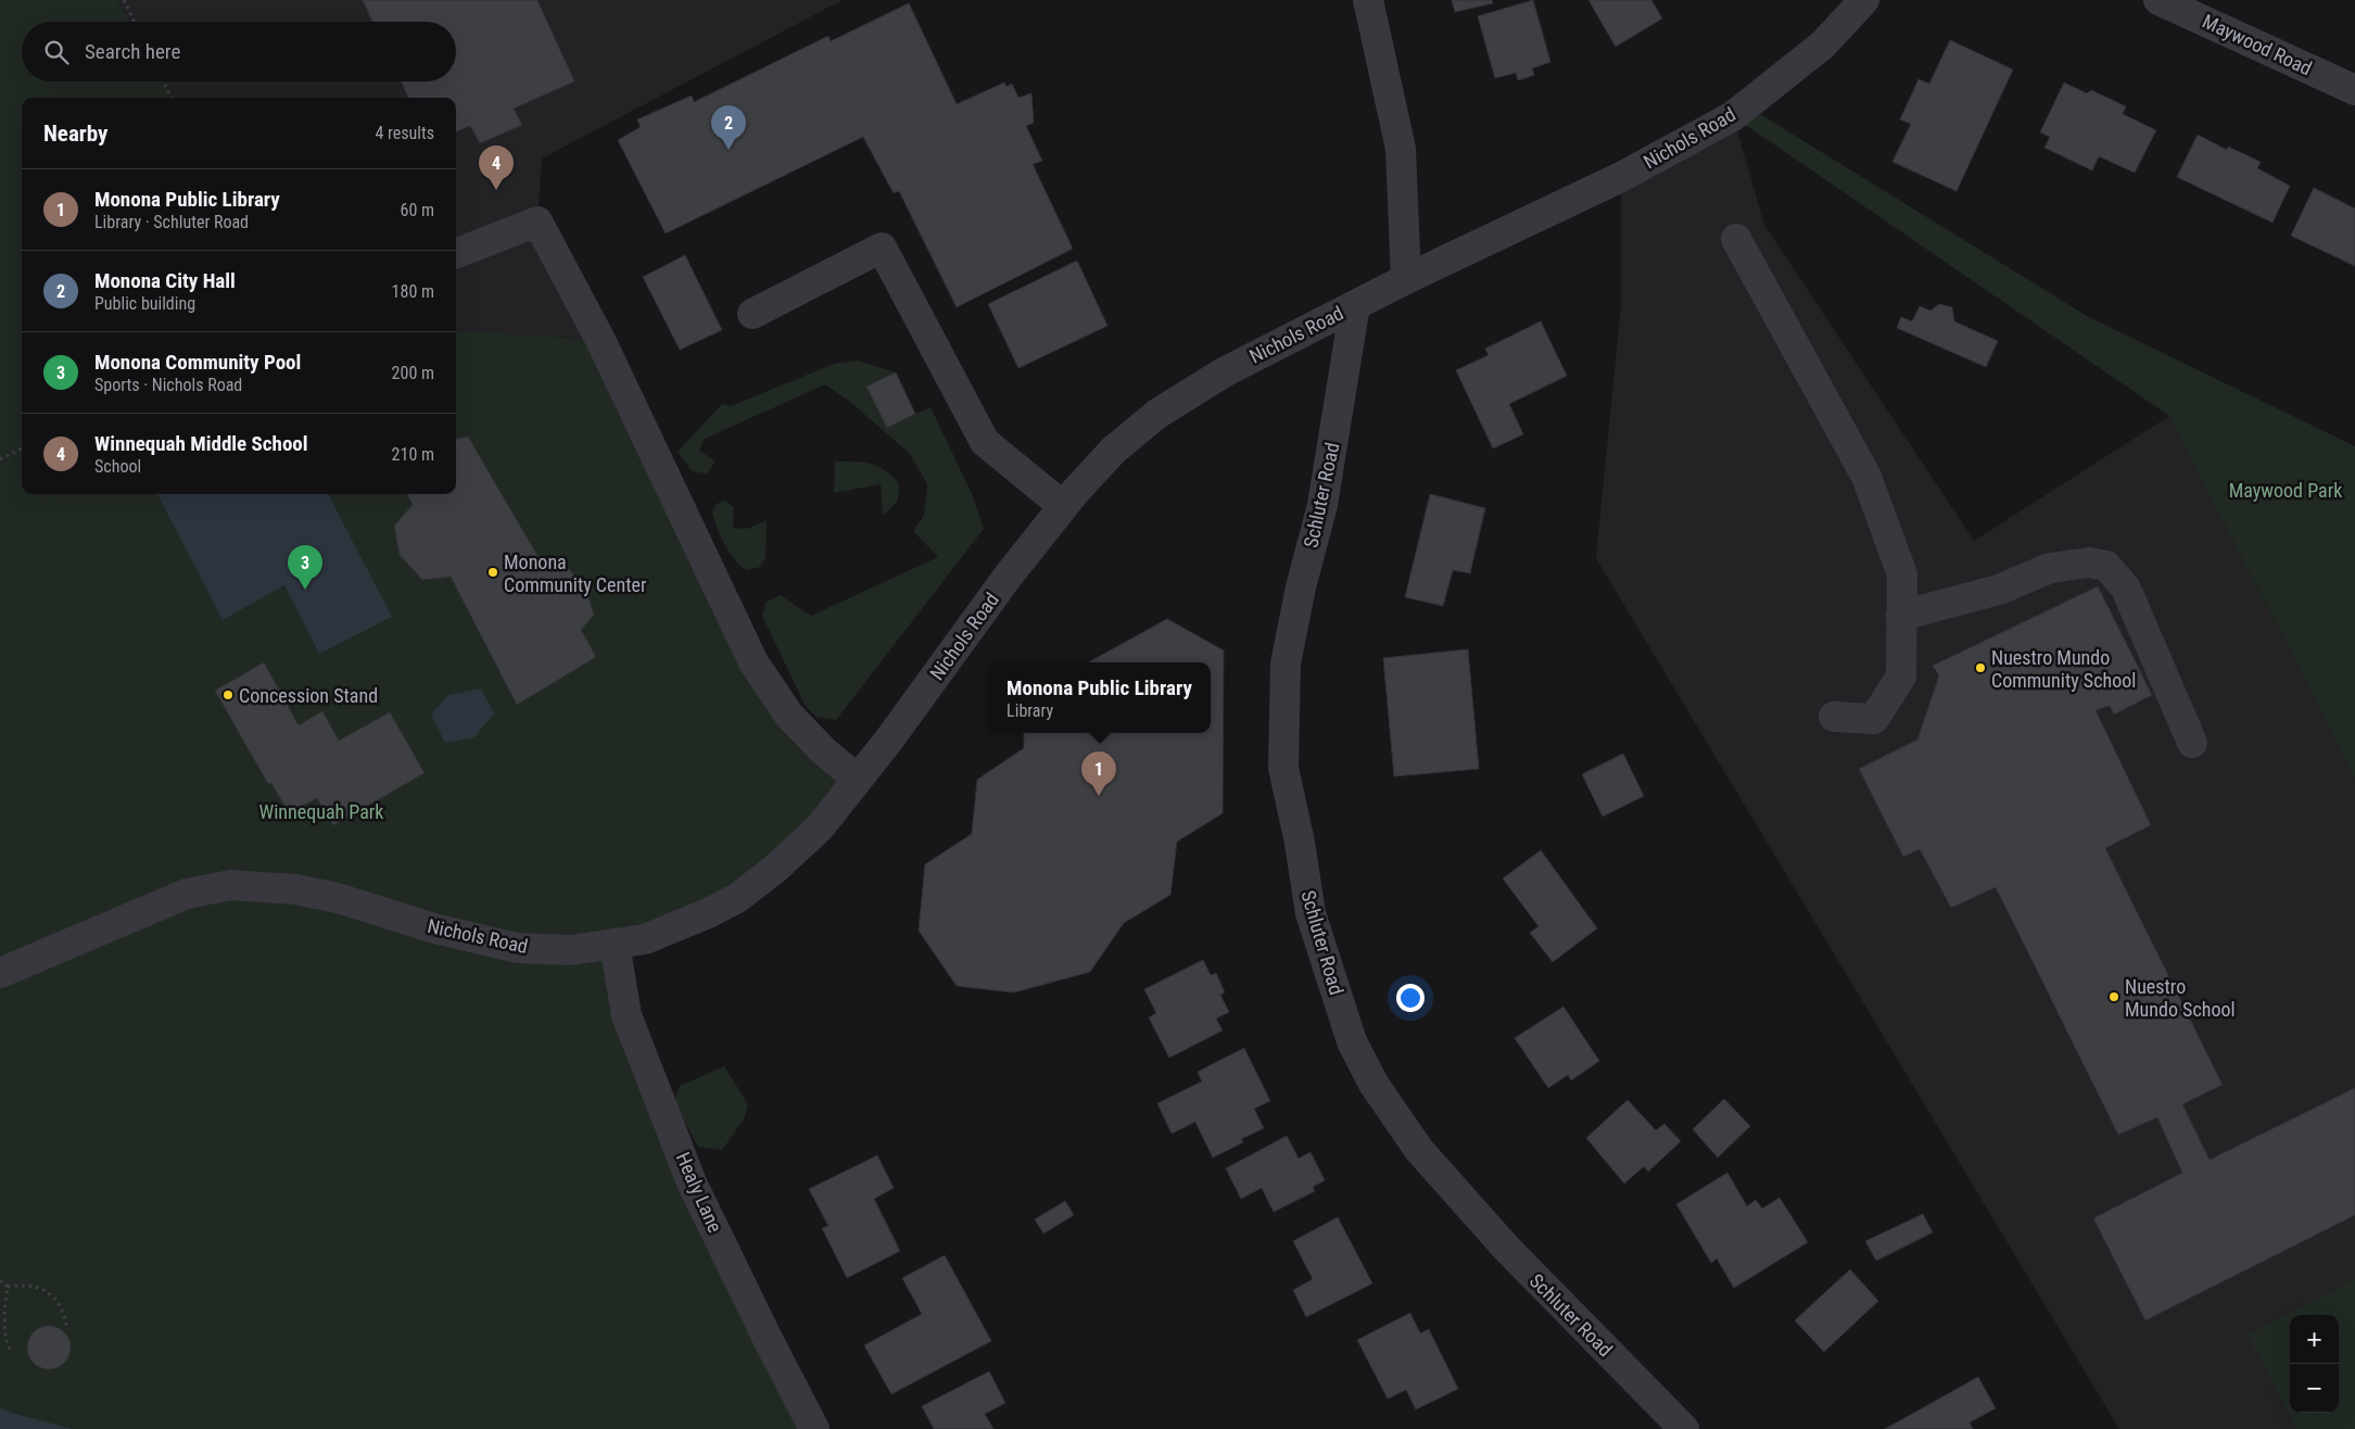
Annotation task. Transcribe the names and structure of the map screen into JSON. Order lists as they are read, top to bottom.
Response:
{
  "streets": {
    "street": [
      "Maywood Road",
      "Nichols Road",
      "Schluter Road",
      "Healy Lane"
    ]
  },
  "crossings": [
    ["Nichols Road", "Schluter Road"],
    ["Nichols Road", "Healy Lane"]
  ],
  "parks": ["Maywood Park", "Winnequah Park"],
  "places": [
    "Monona Community Center",
    "Nuestro Mundo Community School",
    "Concession Stand",
    "Nuestro Mundo School"
  ],
  "page": {
    "search": "Search here",
    "heading": ["Nearby", "4 results"],
    "pins": [
      "2",
      "4",
      "3",
      "1"
    ],
    "list": [
      {
        "mark": "1",
        "name": "Monona Public Library",
        "note": "Library · Schluter Road",
        "value": "60 m"
      },
      {
        "mark": "2",
        "name": "Monona City Hall",
        "note": "Public building",
        "value": "180 m"
      },
      {
        "mark": "3",
        "name": "Monona Community Pool",
        "note": "Sports · Nichols Road",
        "value": "200 m"
      },
      {
        "mark": "4",
        "name": "Winnequah Middle School",
        "note": "School",
        "value": "210 m"
      }
    ],
    "popup": ["Monona Public Library", "Library"],
    "map_buttons": ["+", "−"]
  }
}
